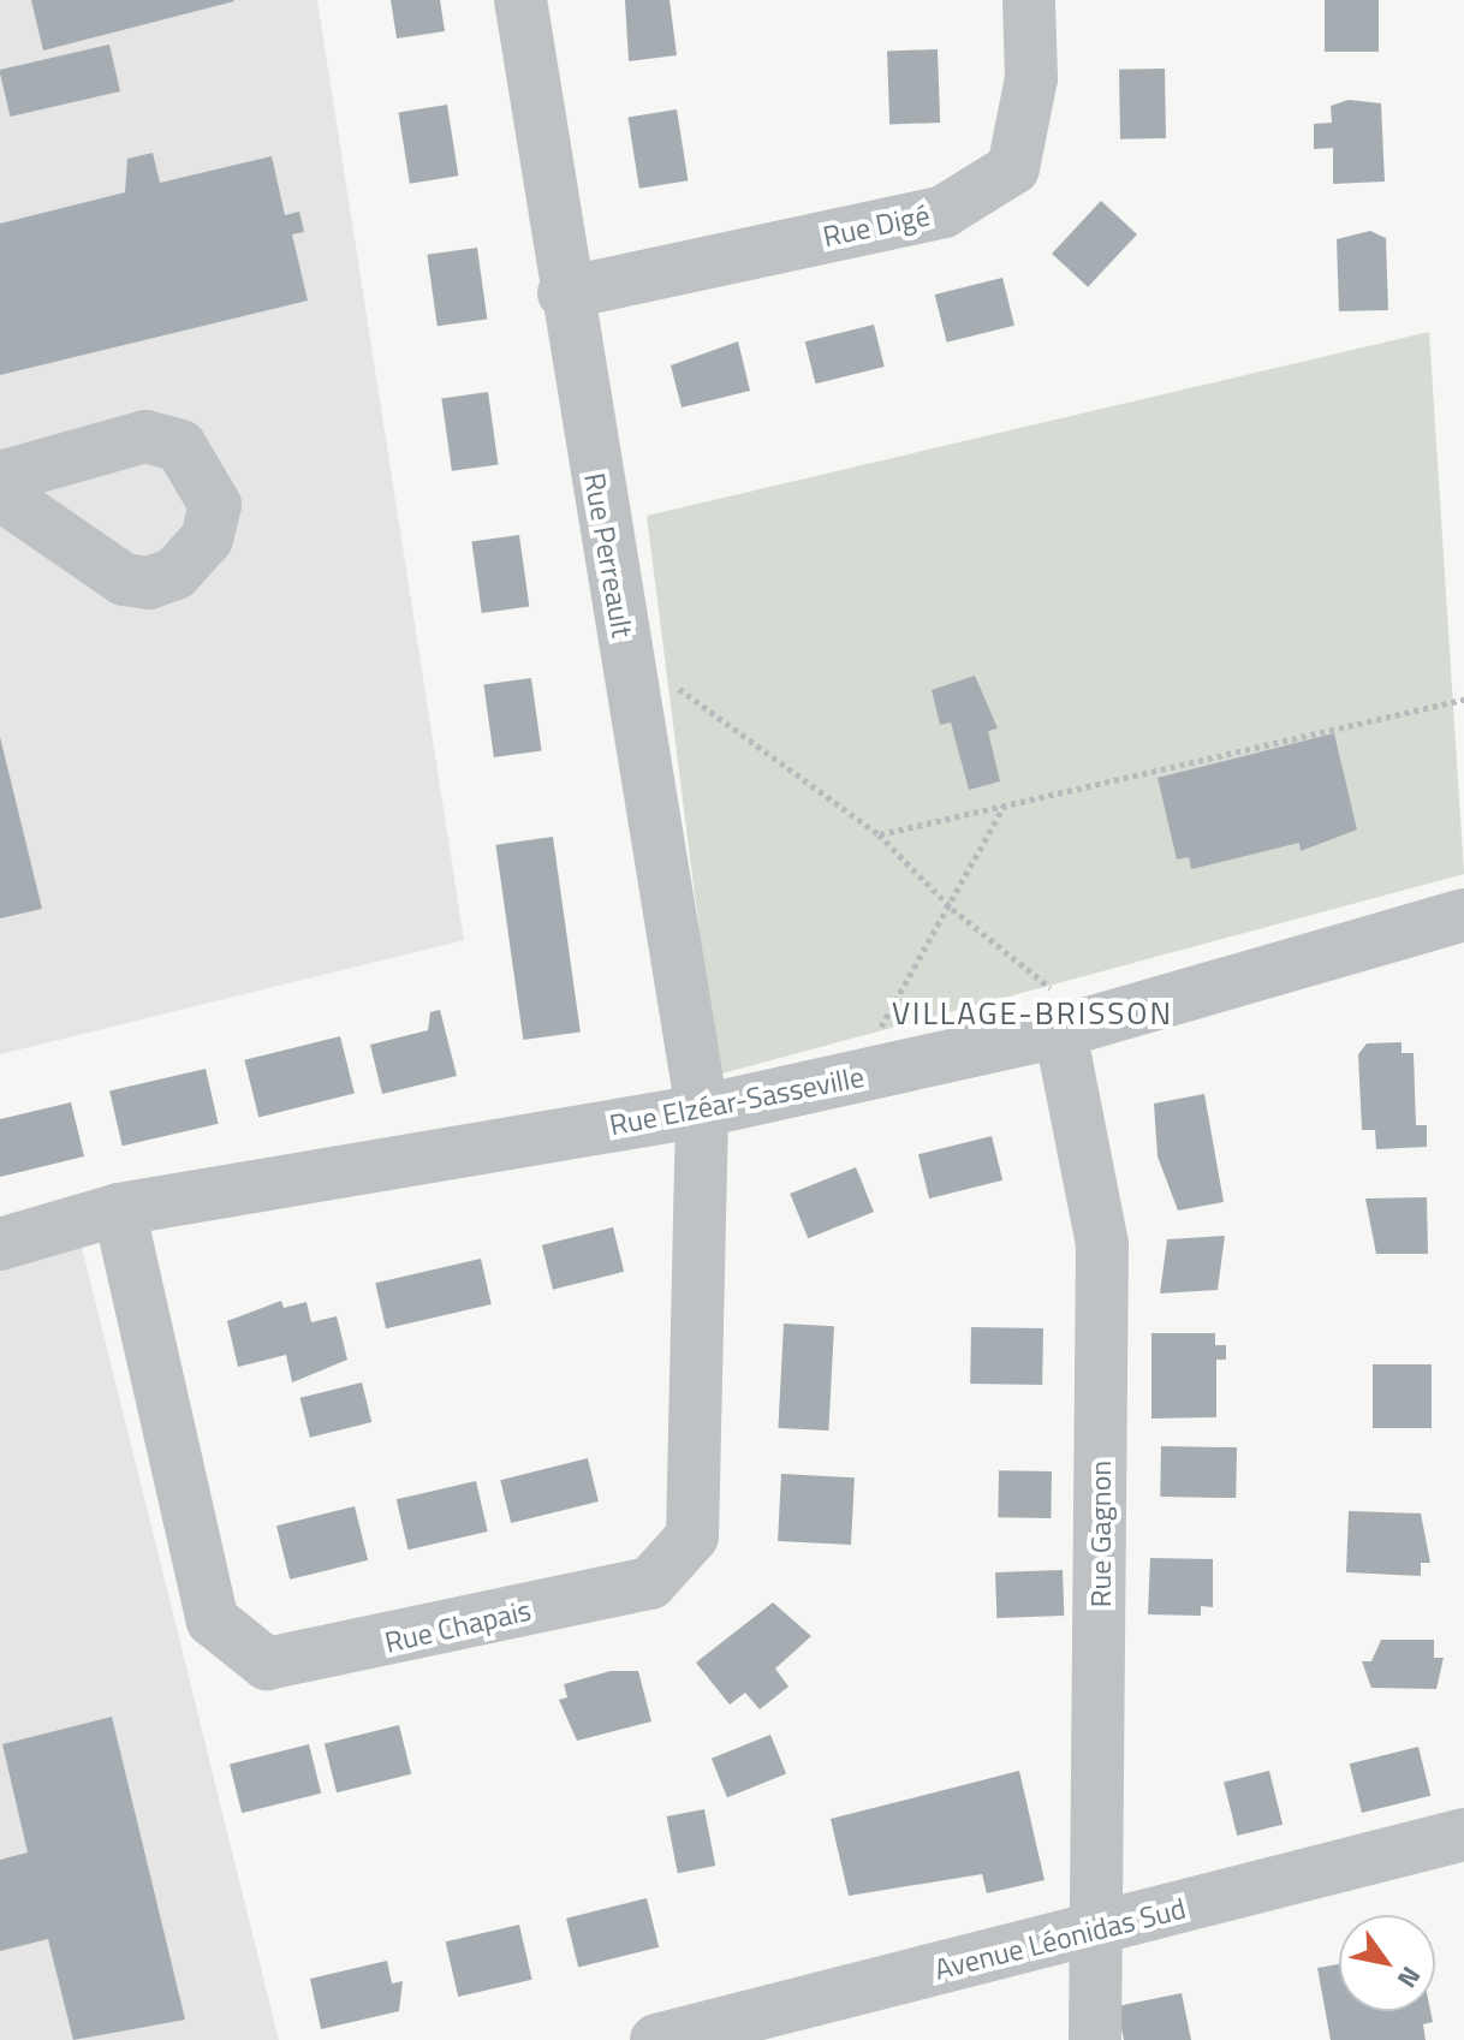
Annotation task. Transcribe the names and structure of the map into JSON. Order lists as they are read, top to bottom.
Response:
{
  "streets": {
    "street": [
      "Rue Digé",
      "Rue Perreault",
      "Rue Elzéar-Sasseville",
      "Rue Gagnon",
      "Rue Chapais",
      "Avenue Léonidas Sud"
    ]
  },
  "crossings": [
    ["Rue Digé", "Rue Perreault"],
    ["Rue Perreault", "Rue Elzéar-Sasseville"],
    ["Rue Perreault", "Rue Chapais"],
    ["Rue Elzéar-Sasseville", "Rue Gagnon"],
    ["Rue Elzéar-Sasseville", "Rue Chapais"],
    ["Rue Gagnon", "Avenue Léonidas Sud"]
  ],
  "districts": ["VILLAGE-BRISSON"],
  "north": "bottom right"
}
